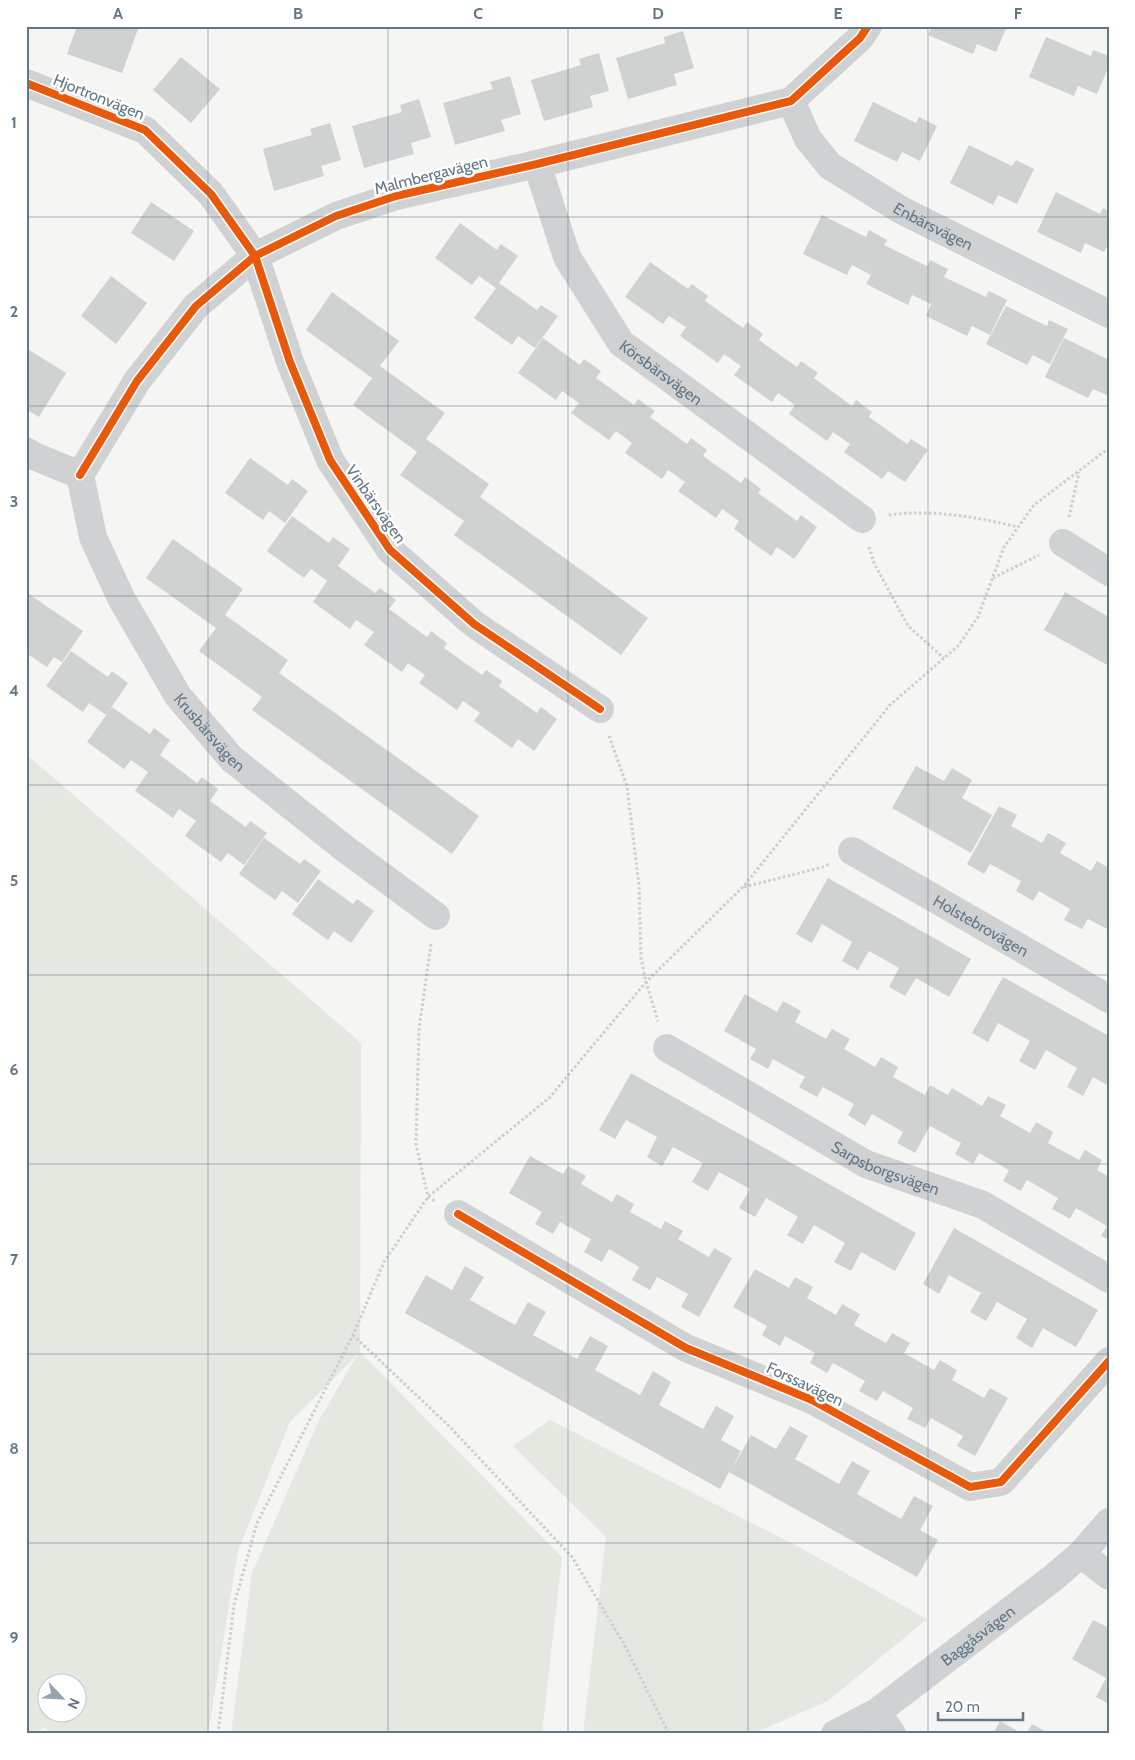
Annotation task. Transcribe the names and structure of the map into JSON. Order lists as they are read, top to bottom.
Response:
{
  "streets": {
    "street": [
      "Hjortronvägen",
      "Malmbergavägen",
      "Enbärsvägen",
      "Körsbärsvägen",
      "Vinbärsvägen",
      "Krusbärsvägen",
      "Holstebrovägen",
      "Sarpsborgsvägen",
      "Forssavägen",
      "Baggåsvägen"
    ]
  },
  "crossings": [
    ["Hjortronvägen", "Malmbergavägen"],
    ["Hjortronvägen", "Vinbärsvägen"],
    ["Malmbergavägen", "Enbärsvägen"],
    ["Malmbergavägen", "Körsbärsvägen"],
    ["Malmbergavägen", "Vinbärsvägen"],
    ["Malmbergavägen", "Krusbärsvägen"]
  ],
  "scale_bar": "20 m",
  "north": "bottom right",
  "grid": {
    "columns": [
      "A",
      "B",
      "C",
      "D",
      "E",
      "F"
    ],
    "rows": [
      "1",
      "2",
      "3",
      "4",
      "5",
      "6",
      "7",
      "8",
      "9"
    ]
  }
}
